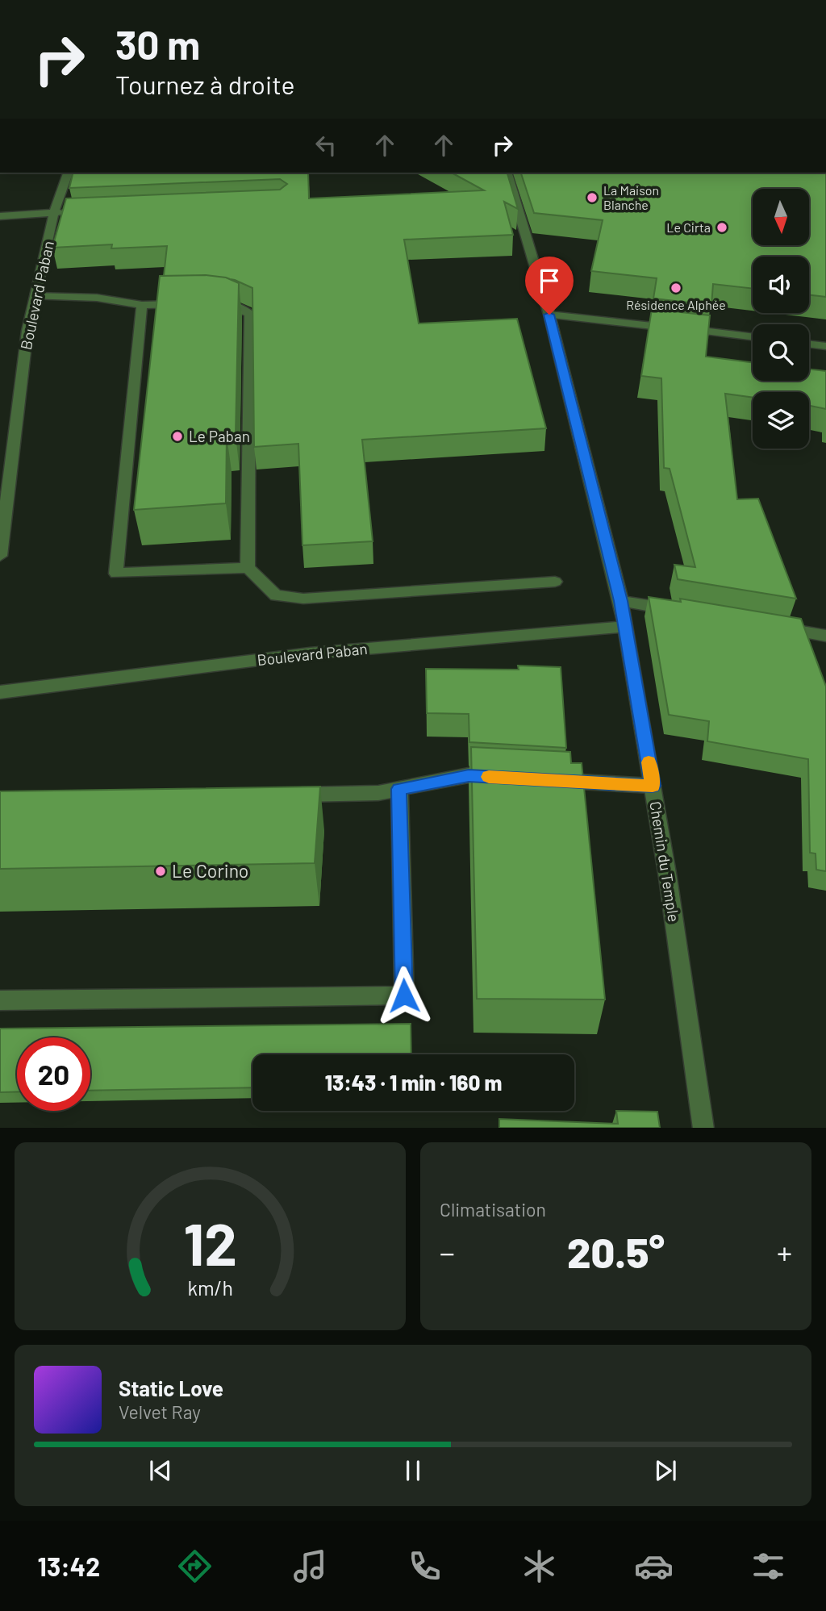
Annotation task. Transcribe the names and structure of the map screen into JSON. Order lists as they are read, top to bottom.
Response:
{
  "streets": {
    "street": ["Boulevard Paban", "Chemin du Temple"]
  },
  "crossings": [
    ["Boulevard Paban", "Chemin du Temple"]
  ],
  "places": [
    "La Maison Blanche",
    "Le Cirta",
    "Résidence Alphée",
    "Le Paban",
    "Le Corino"
  ],
  "north": "bottom",
  "page": {
    "turn": ["30 m", "Tournez à droite"],
    "limit": "20",
    "trip": "13:43 · 1 min · 160 m",
    "tile": "Climatisation",
    "heat": ["−", "20.5°", "+"],
    "song": ["Static Love", "Velvet Ray"],
    "tabs": "13:42",
    "gauge": ["12", "km/h"]
  }
}
